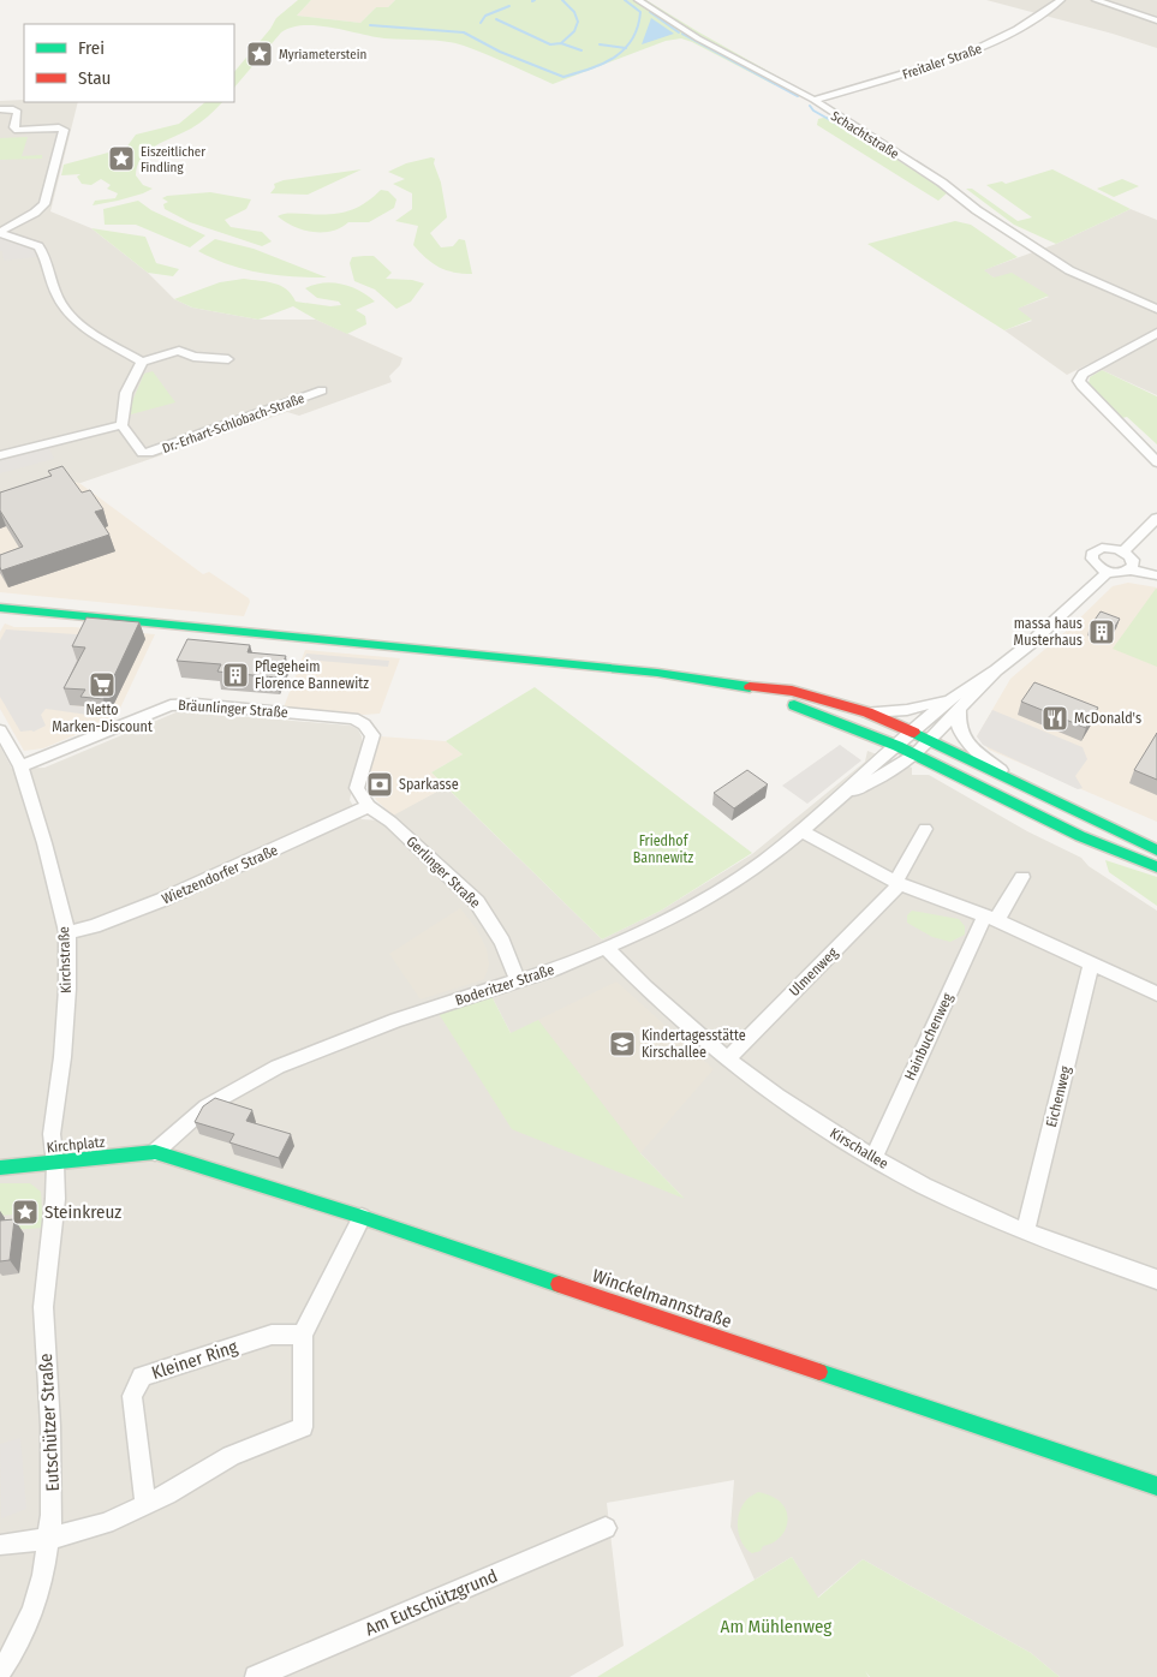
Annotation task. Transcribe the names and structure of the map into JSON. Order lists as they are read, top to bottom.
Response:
{
  "streets": {
    "main road": ["Kirchplatz", "Winckelmannstraße"],
    "street": [
      "Freitaler Straße",
      "Schachtstraße",
      "Dr.-Erhart-Schlobach-Straße",
      "Bräunlinger Straße",
      "Gerlinger Straße",
      "Wietzendorfer Straße",
      "Kirchstraße",
      "Ulmenweg",
      "Boderitzer Straße",
      "Hainbuchenweg",
      "Eichenweg",
      "Kirschallee",
      "Kleiner Ring",
      "Eutschützer Straße",
      "Am Eutschützgrund"
    ]
  },
  "crossings": [
    ["Freitaler Straße", "Schachtstraße"],
    ["Bräunlinger Straße", "Gerlinger Straße"],
    ["Bräunlinger Straße", "Wietzendorfer Straße"],
    ["Bräunlinger Straße", "Kirchstraße"],
    ["Gerlinger Straße", "Wietzendorfer Straße"],
    ["Gerlinger Straße", "Boderitzer Straße"],
    ["Wietzendorfer Straße", "Kirchstraße"],
    ["Kirchstraße", "Kirchplatz"],
    ["Kirchstraße", "Eutschützer Straße"],
    ["Ulmenweg", "Kirschallee"],
    ["Boderitzer Straße", "Kirchplatz"],
    ["Boderitzer Straße", "Kirschallee"],
    ["Boderitzer Straße", "Winckelmannstraße"],
    ["Hainbuchenweg", "Kirschallee"],
    ["Eichenweg", "Kirschallee"],
    ["Kirchplatz", "Winckelmannstraße"],
    ["Kirchplatz", "Eutschützer Straße"]
  ],
  "parks": ["Friedhof Bannewitz", "Am Mühlenweg"],
  "places": {
    "place": ["Myriameterstein", "Eiszeitlicher Findling", "Steinkreuz"],
    "building": ["massa haus Musterhaus", "Pflegeheim Florence Bannewitz"],
    "supermarket": ["Netto Marken-Discount"],
    "restaurant": ["McDonald's"],
    "bank": ["Sparkasse"],
    "school or university": ["Kindertagesstätte Kirschallee"]
  },
  "legend": ["Frei", "Stau"]
}
